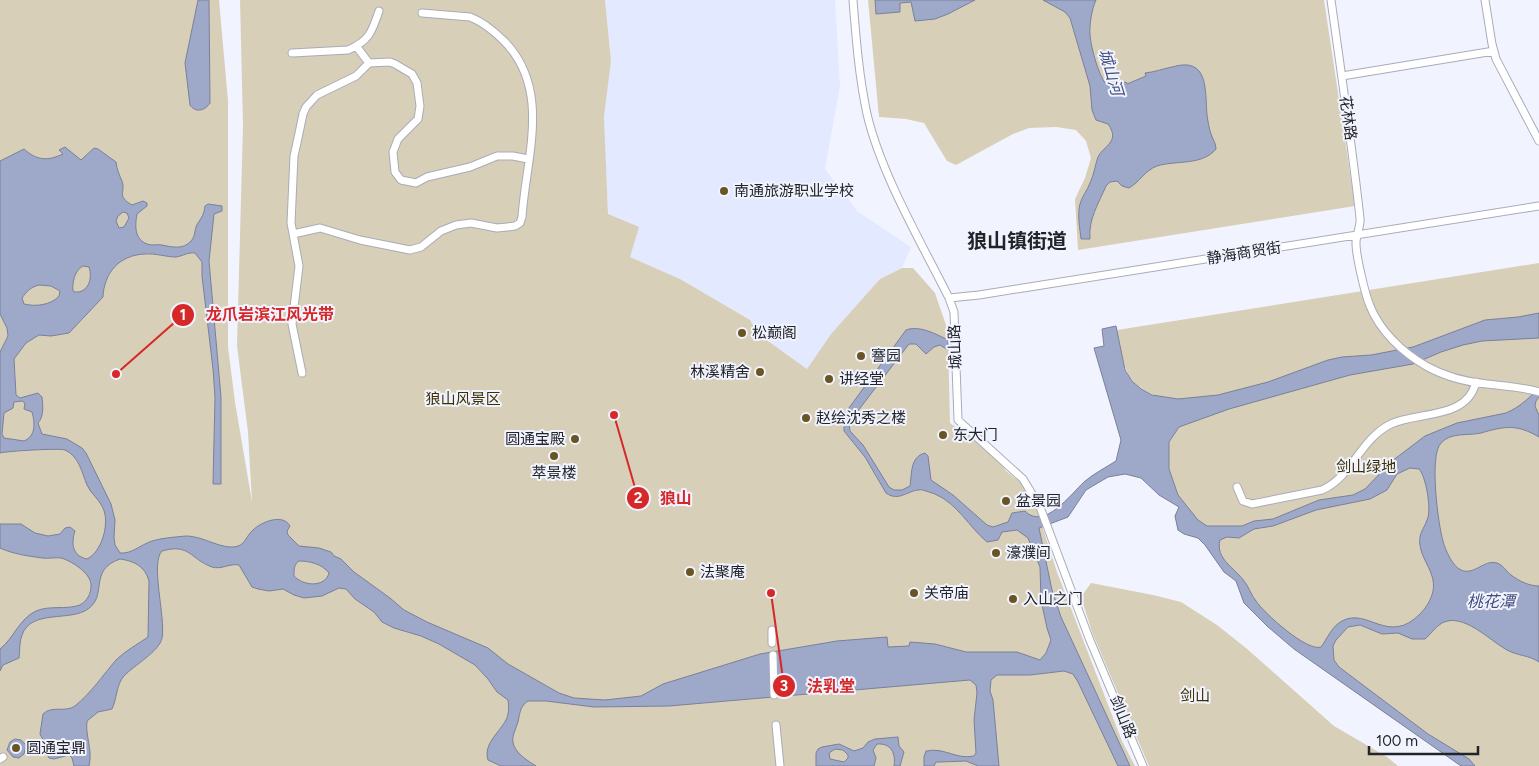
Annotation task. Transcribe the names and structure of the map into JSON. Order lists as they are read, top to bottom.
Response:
{
  "streets": {
    "street": [
      "花林路",
      "静海商贸街",
      "城山路",
      "剑山路"
    ]
  },
  "crossings": [
    ["花林路", "静海商贸街"],
    ["静海商贸街", "城山路"],
    ["城山路", "剑山路"]
  ],
  "districts": ["狼山镇街道"],
  "water": ["城山河", "桃花潭"],
  "parks": ["狼山风景区", "剑山绿地", "剑山"],
  "places": [
    "南通旅游职业学校",
    "松巅阁",
    "謇园",
    "林溪精舍",
    "龙爪岩滨江风光带",
    "讲经堂",
    "狼山",
    "赵绘沈秀之楼",
    "东大门",
    "圆通宝殿",
    "萃景楼",
    "盆景园",
    "濠濮间",
    "法聚庵",
    "法乳堂",
    "关帝庙",
    "入山之门",
    "圆通宝鼎"
  ],
  "scale_bar": "100 m"
}
